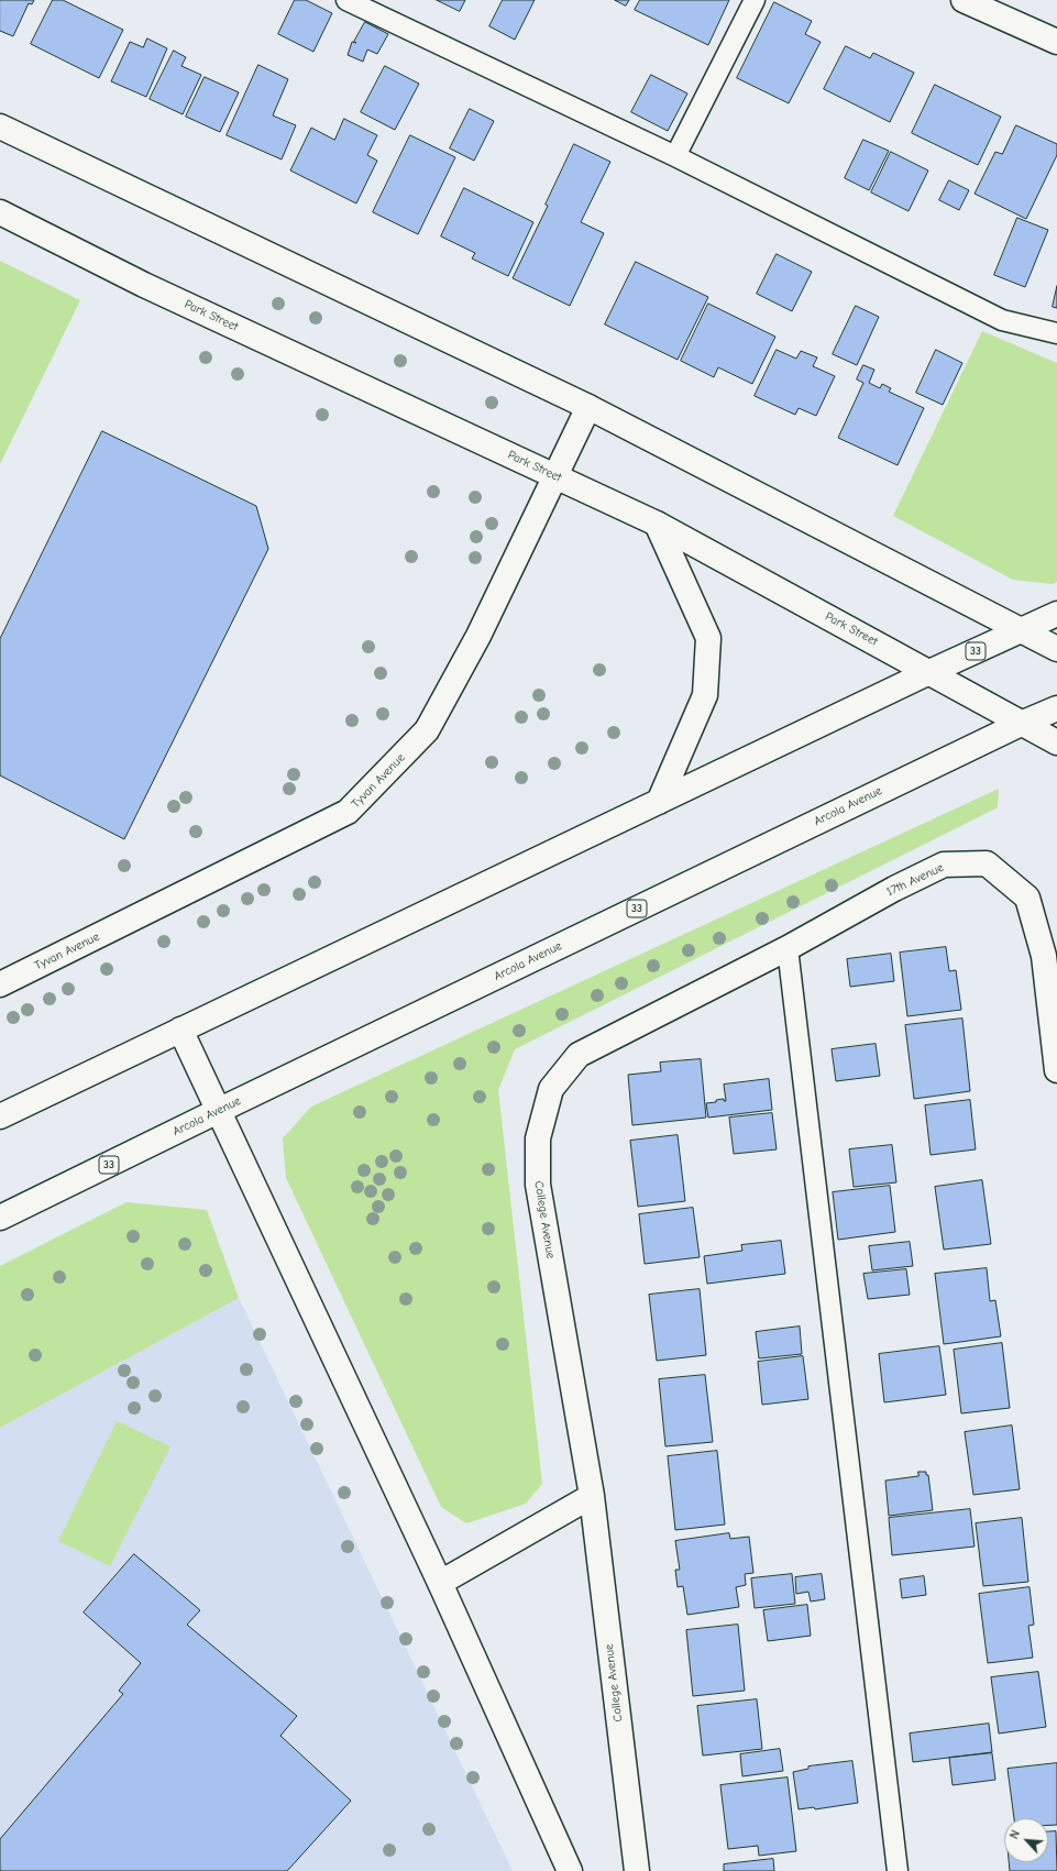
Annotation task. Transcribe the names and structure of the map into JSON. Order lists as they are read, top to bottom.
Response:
{
  "streets": {
    "main road": [
      "Park Street",
      "33",
      "Tyvan Avenue",
      "Arcola Avenue",
      "17th Avenue",
      "College Avenue"
    ]
  },
  "crossings": [
    ["Park Street", "33"],
    ["Park Street", "Tyvan Avenue"],
    ["Park Street", "Arcola Avenue"],
    ["17th Avenue", "College Avenue"]
  ],
  "north": "top left"
}
